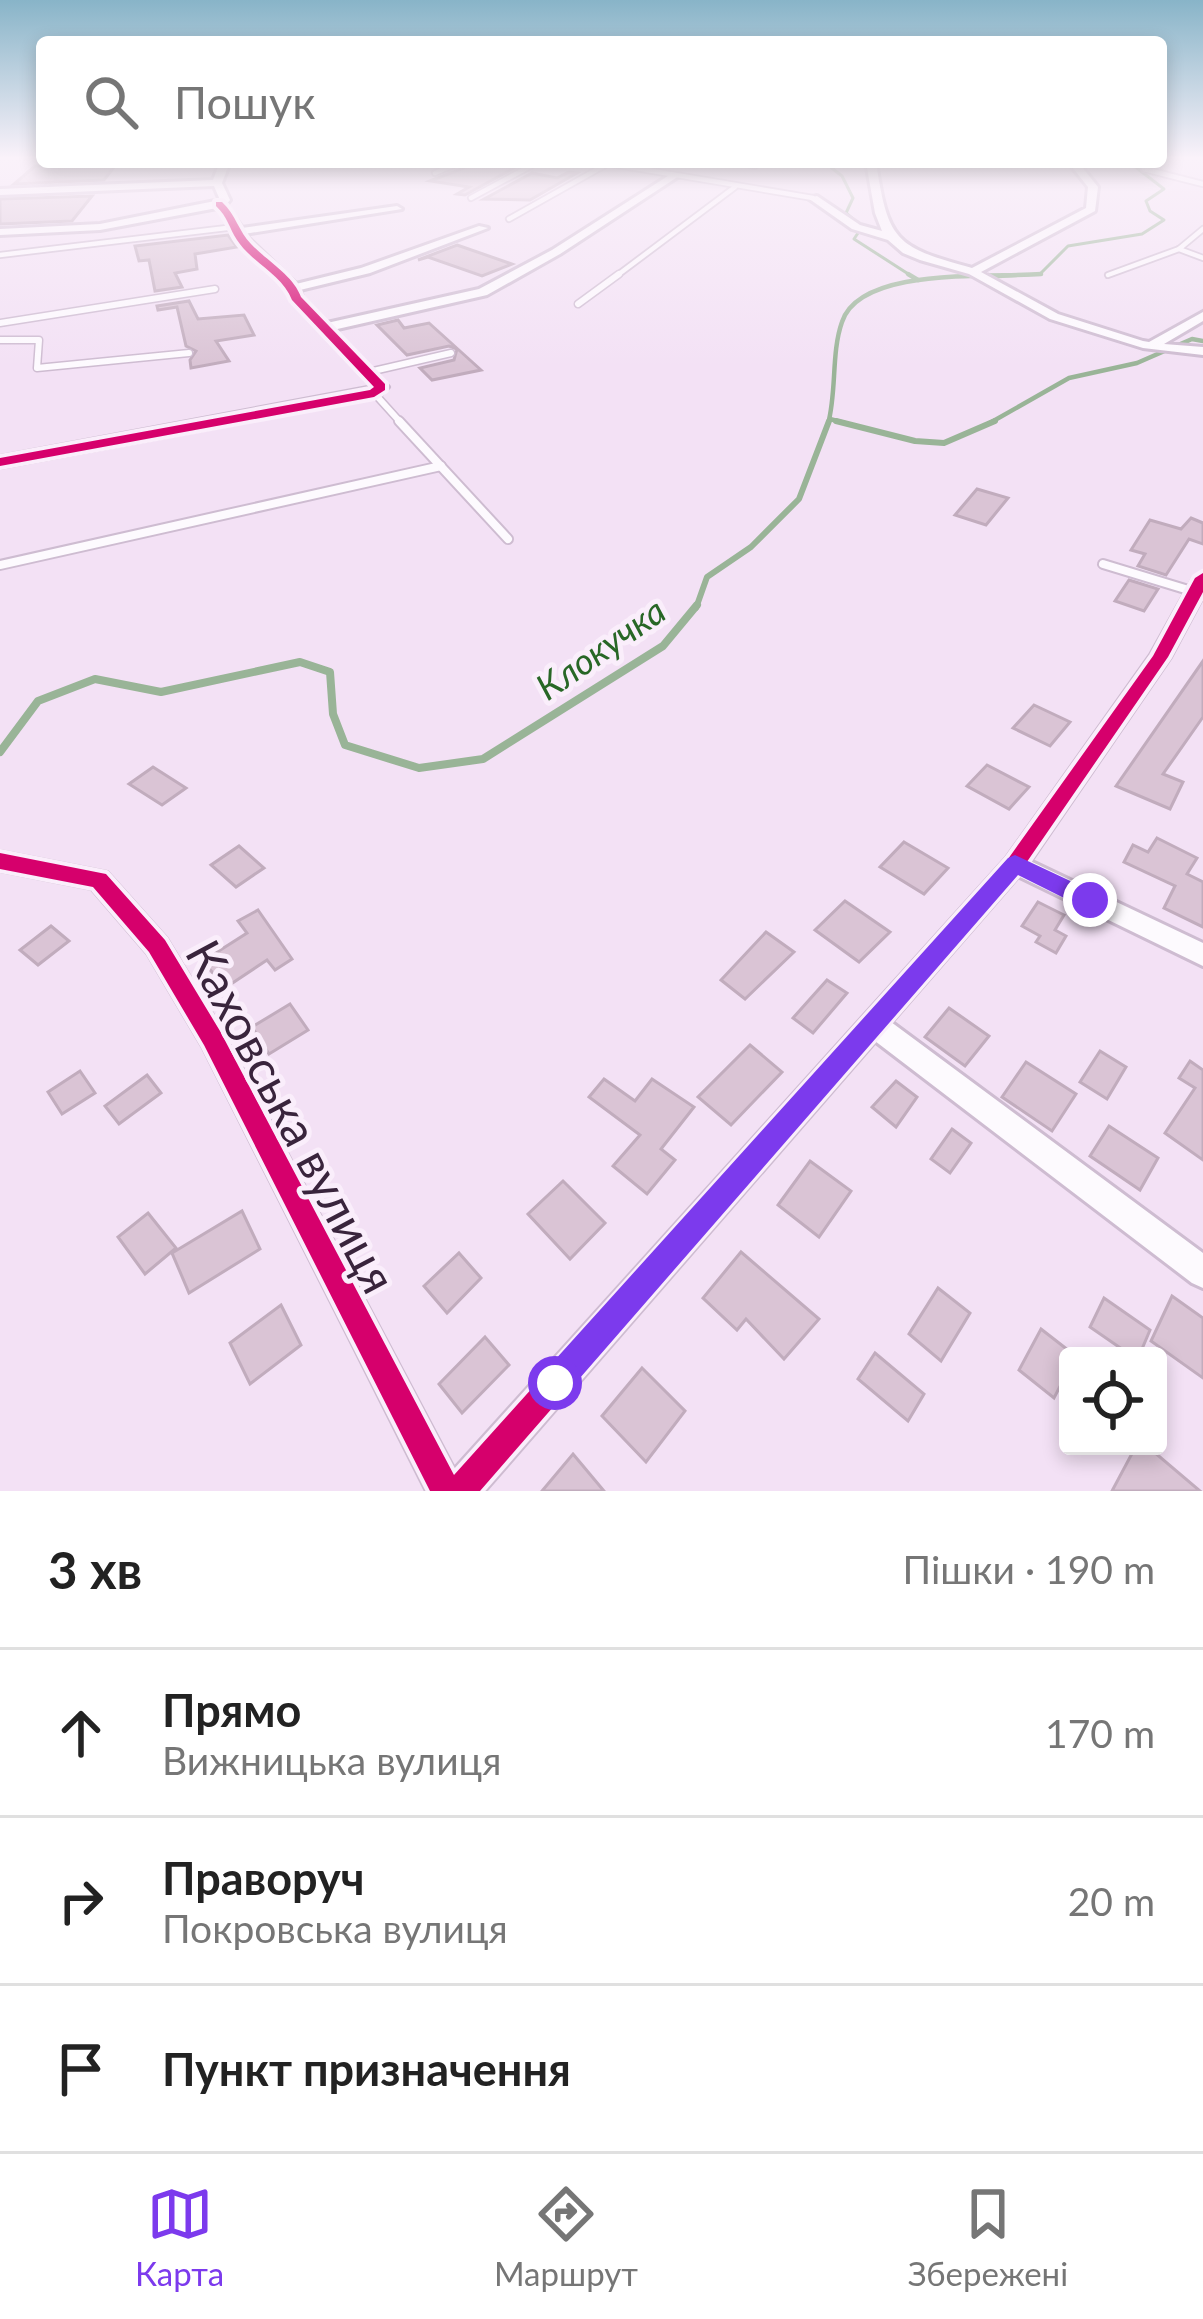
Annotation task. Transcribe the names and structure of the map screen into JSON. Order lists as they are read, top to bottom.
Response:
{
  "streets": {
    "street": ["Каховська вулиця"]
  },
  "water": ["Клокучка"],
  "page": {
    "search": "Пошук",
    "heading": ["3 хв", "Пішки · 190 m"],
    "list": [
      ["Прямо", "Вижницька вулиця", "170 m"],
      ["Праворуч", "Покровська вулиця", "20 m"],
      "Пункт призначення"
    ],
    "nav": ["Карта", "Маршрут", "Збережені"]
  }
}
